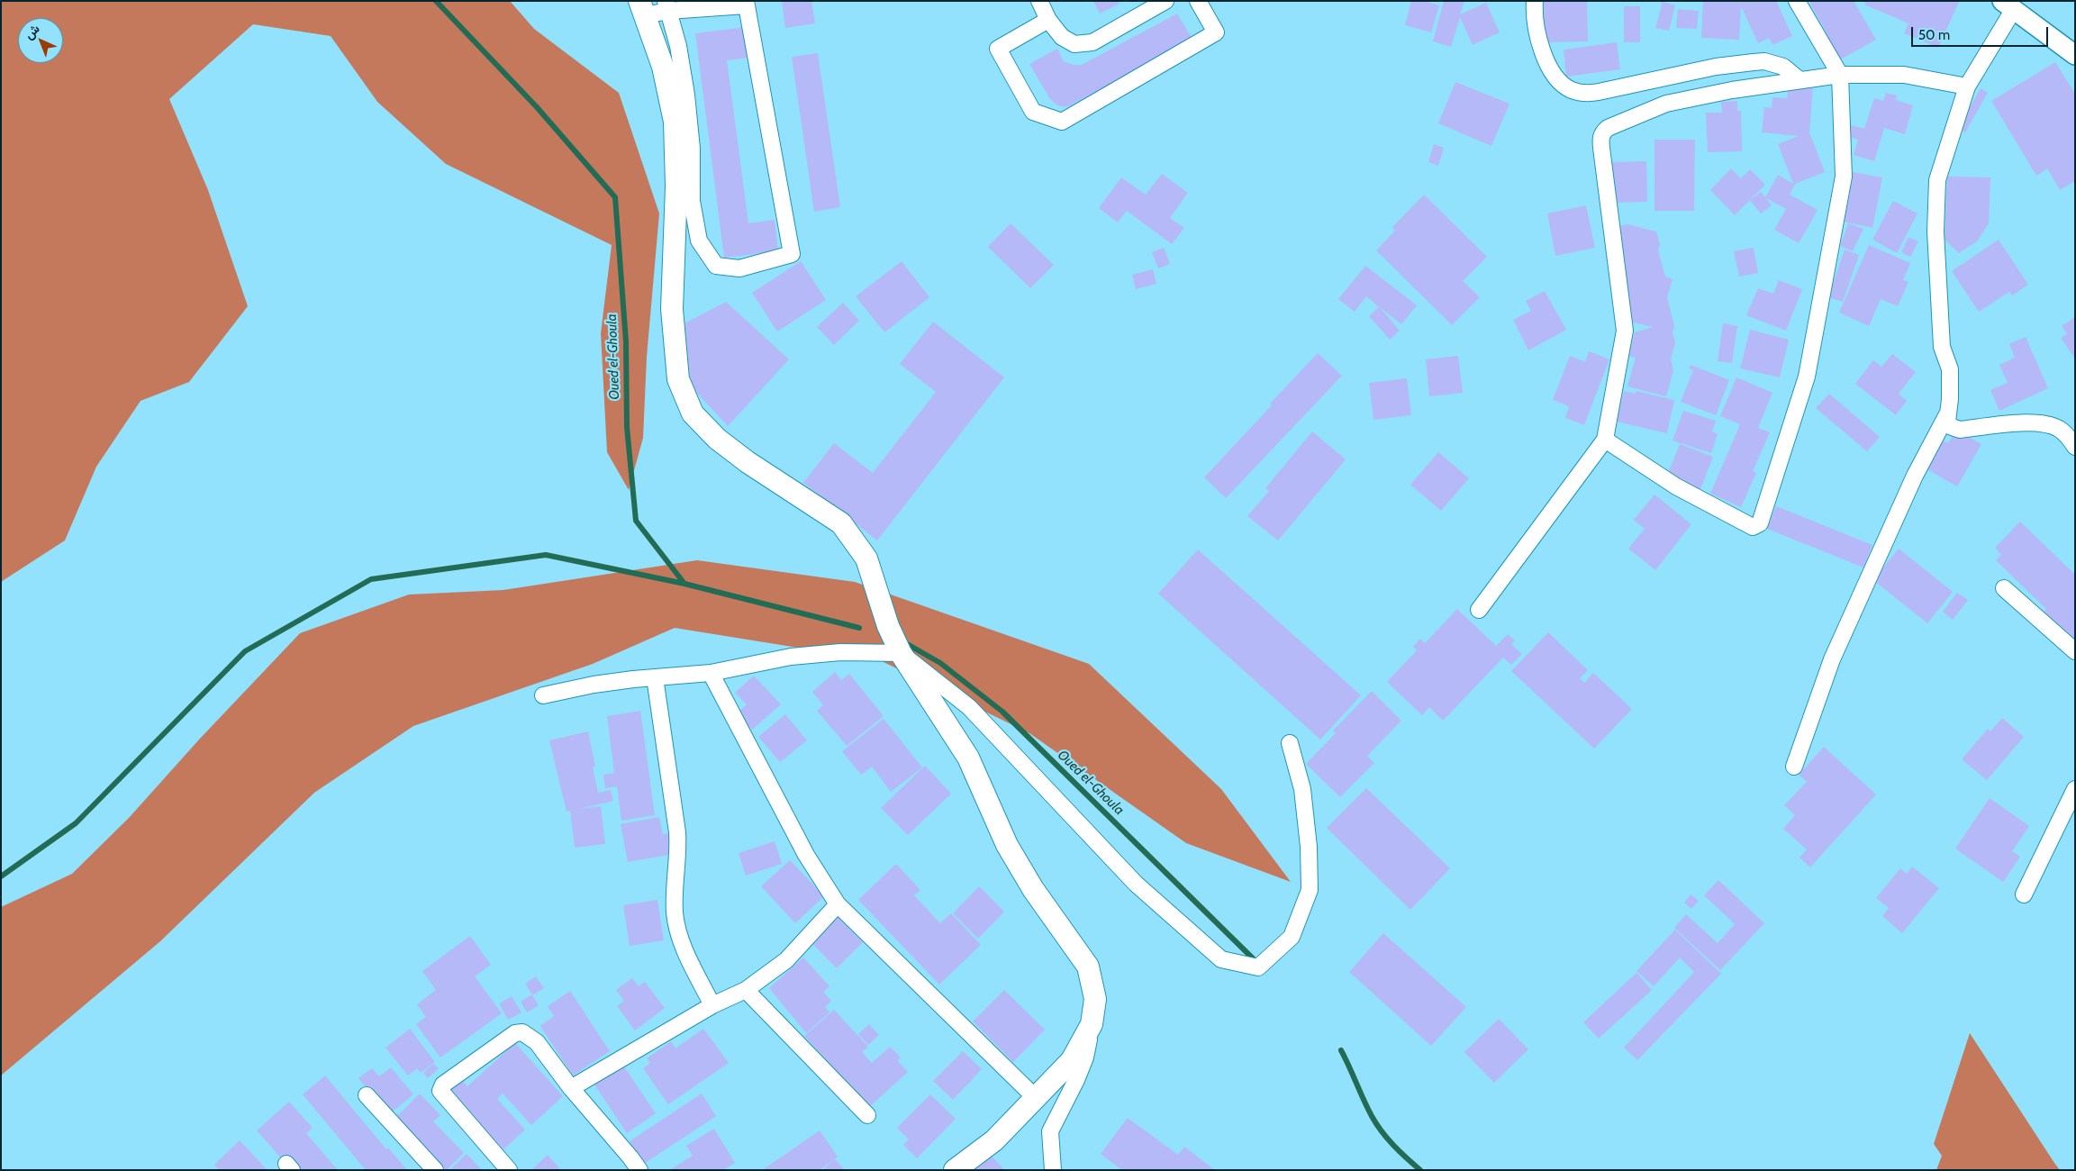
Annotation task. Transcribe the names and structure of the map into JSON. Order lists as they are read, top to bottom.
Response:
{
  "water": ["Oued el-Ghoula"],
  "scale_bar": "50 m",
  "north": "top left"
}
